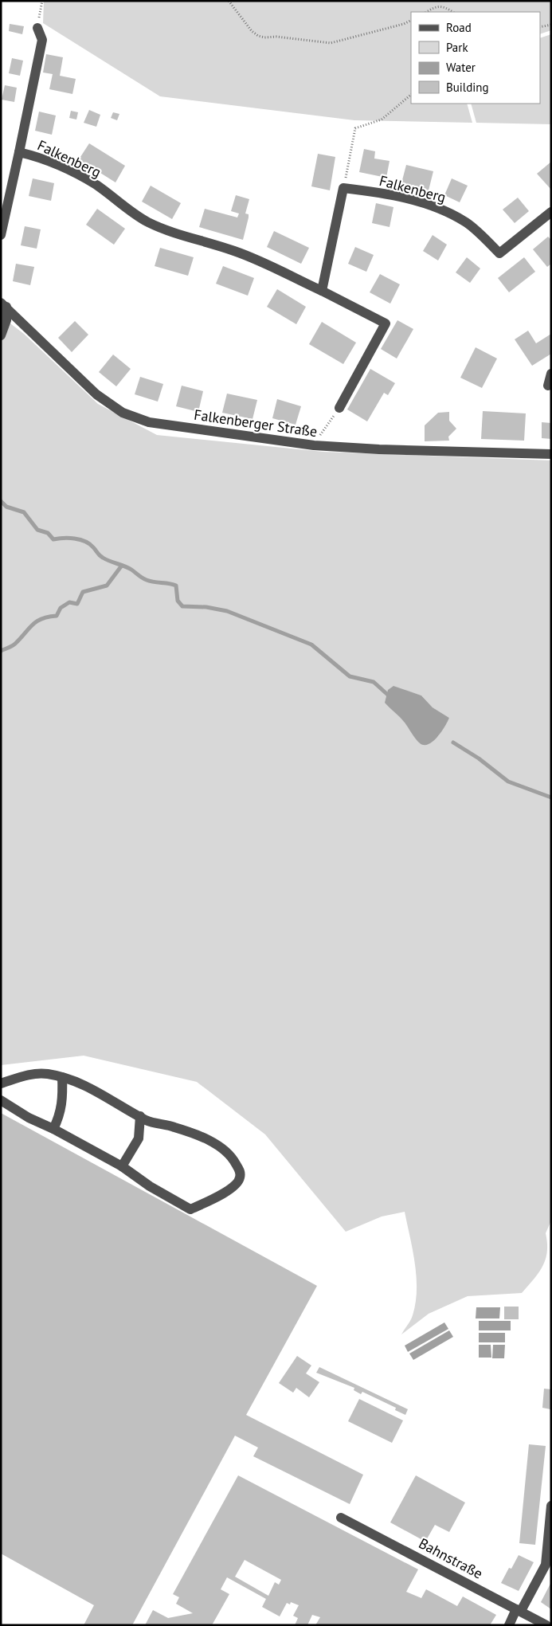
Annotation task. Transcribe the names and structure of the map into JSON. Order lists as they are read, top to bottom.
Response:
{
  "streets": {
    "street": ["Falkenberg", "Falkenberger Straße", "Bahnstraße"]
  },
  "legend": [
    "Road",
    "Park",
    "Water",
    "Building"
  ]
}
